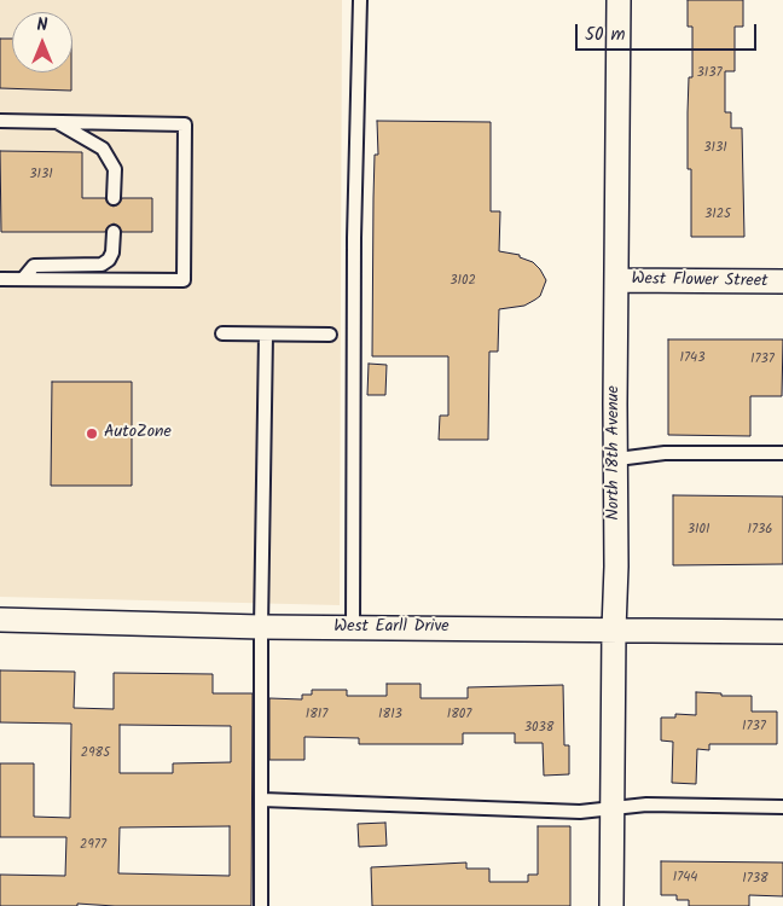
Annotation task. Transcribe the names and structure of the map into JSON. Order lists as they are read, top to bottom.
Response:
{
  "streets": {
    "street": ["West Flower Street", "North 18th Avenue", "West Earll Drive"]
  },
  "crossings": [
    ["West Flower Street", "North 18th Avenue"],
    ["North 18th Avenue", "West Earll Drive"]
  ],
  "places": ["AutoZone"],
  "house_numbers": [
    "3137",
    "3131",
    "3131",
    "3125",
    "3102",
    "1743",
    "1737",
    "3101",
    "1736",
    "1817",
    "1813",
    "1807",
    "1737",
    "3038",
    "2985",
    "2977",
    "1744",
    "1738"
  ],
  "scale_bar": "50 m",
  "north": "top"
}
